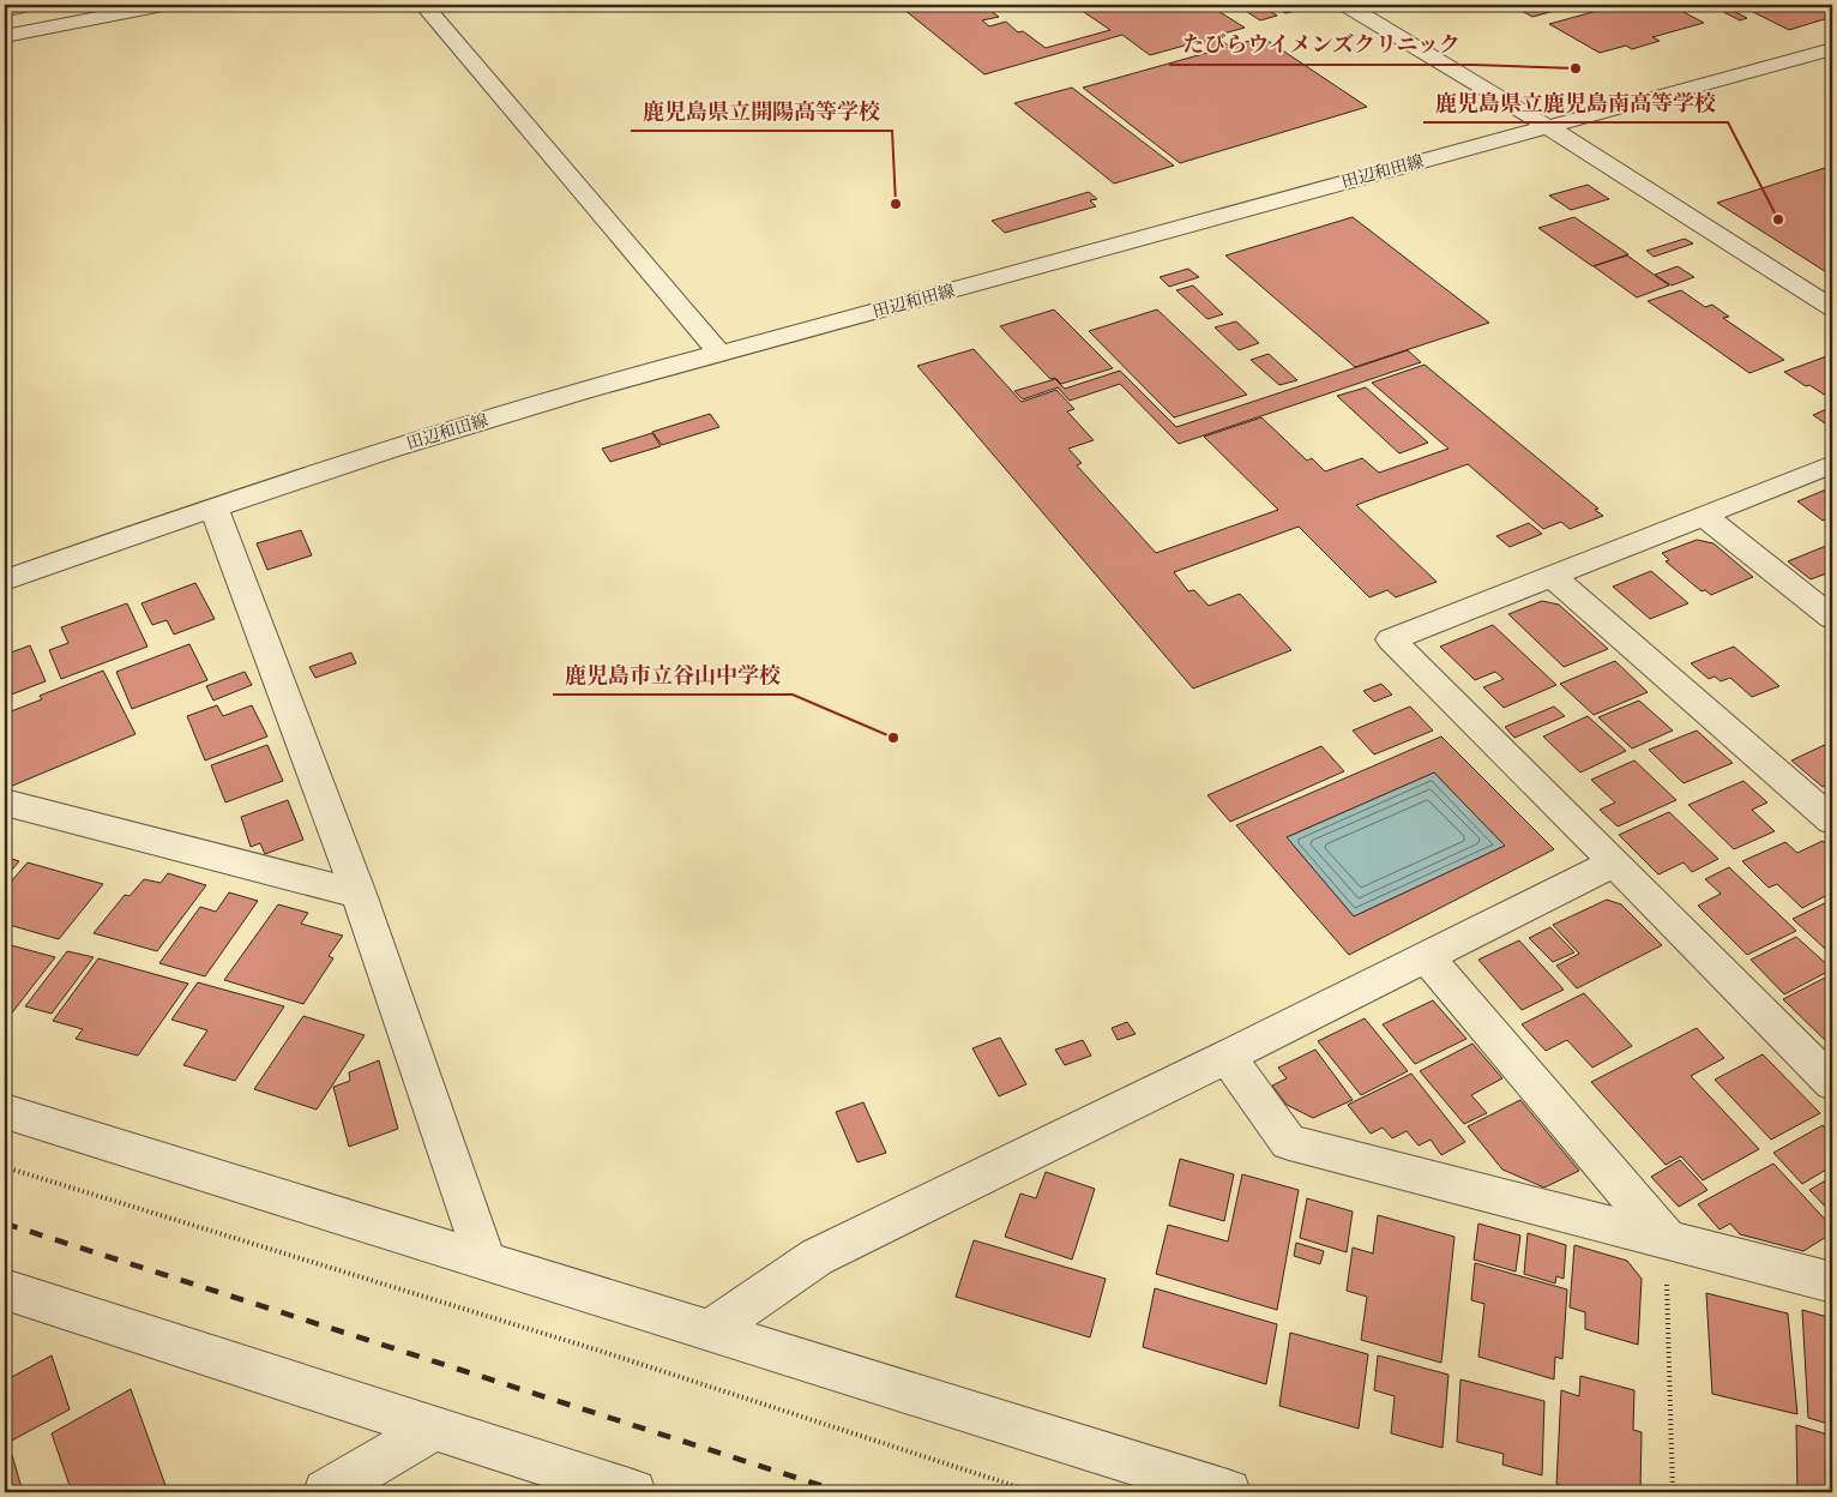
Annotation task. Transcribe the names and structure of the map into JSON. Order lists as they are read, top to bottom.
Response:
{
  "streets": {
    "street": ["田辺和田線"]
  },
  "places": [
    "たびらウイメンズクリニック",
    "鹿児島県立開陽高等学校",
    "鹿児島県立鹿児島南高等学校",
    "鹿児島市立谷山中学校"
  ]
}
